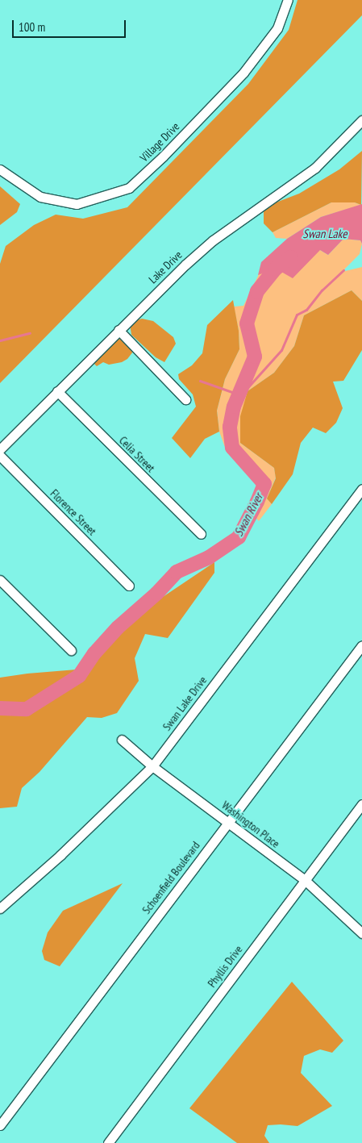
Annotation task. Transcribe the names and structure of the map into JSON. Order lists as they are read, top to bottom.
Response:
{
  "streets": {
    "street": [
      "Village Drive",
      "Lake Drive",
      "Celia Street",
      "Florence Street",
      "Swan Lake Drive",
      "Washington Place",
      "Schoenfield Boulevard",
      "Phyllis Drive"
    ]
  },
  "crossings": [
    ["Lake Drive", "Celia Street"],
    ["Swan Lake Drive", "Washington Place"],
    ["Washington Place", "Schoenfield Boulevard"],
    ["Washington Place", "Phyllis Drive"]
  ],
  "water": ["Swan Lake", "Swan River"],
  "scale_bar": "100 m"
}
